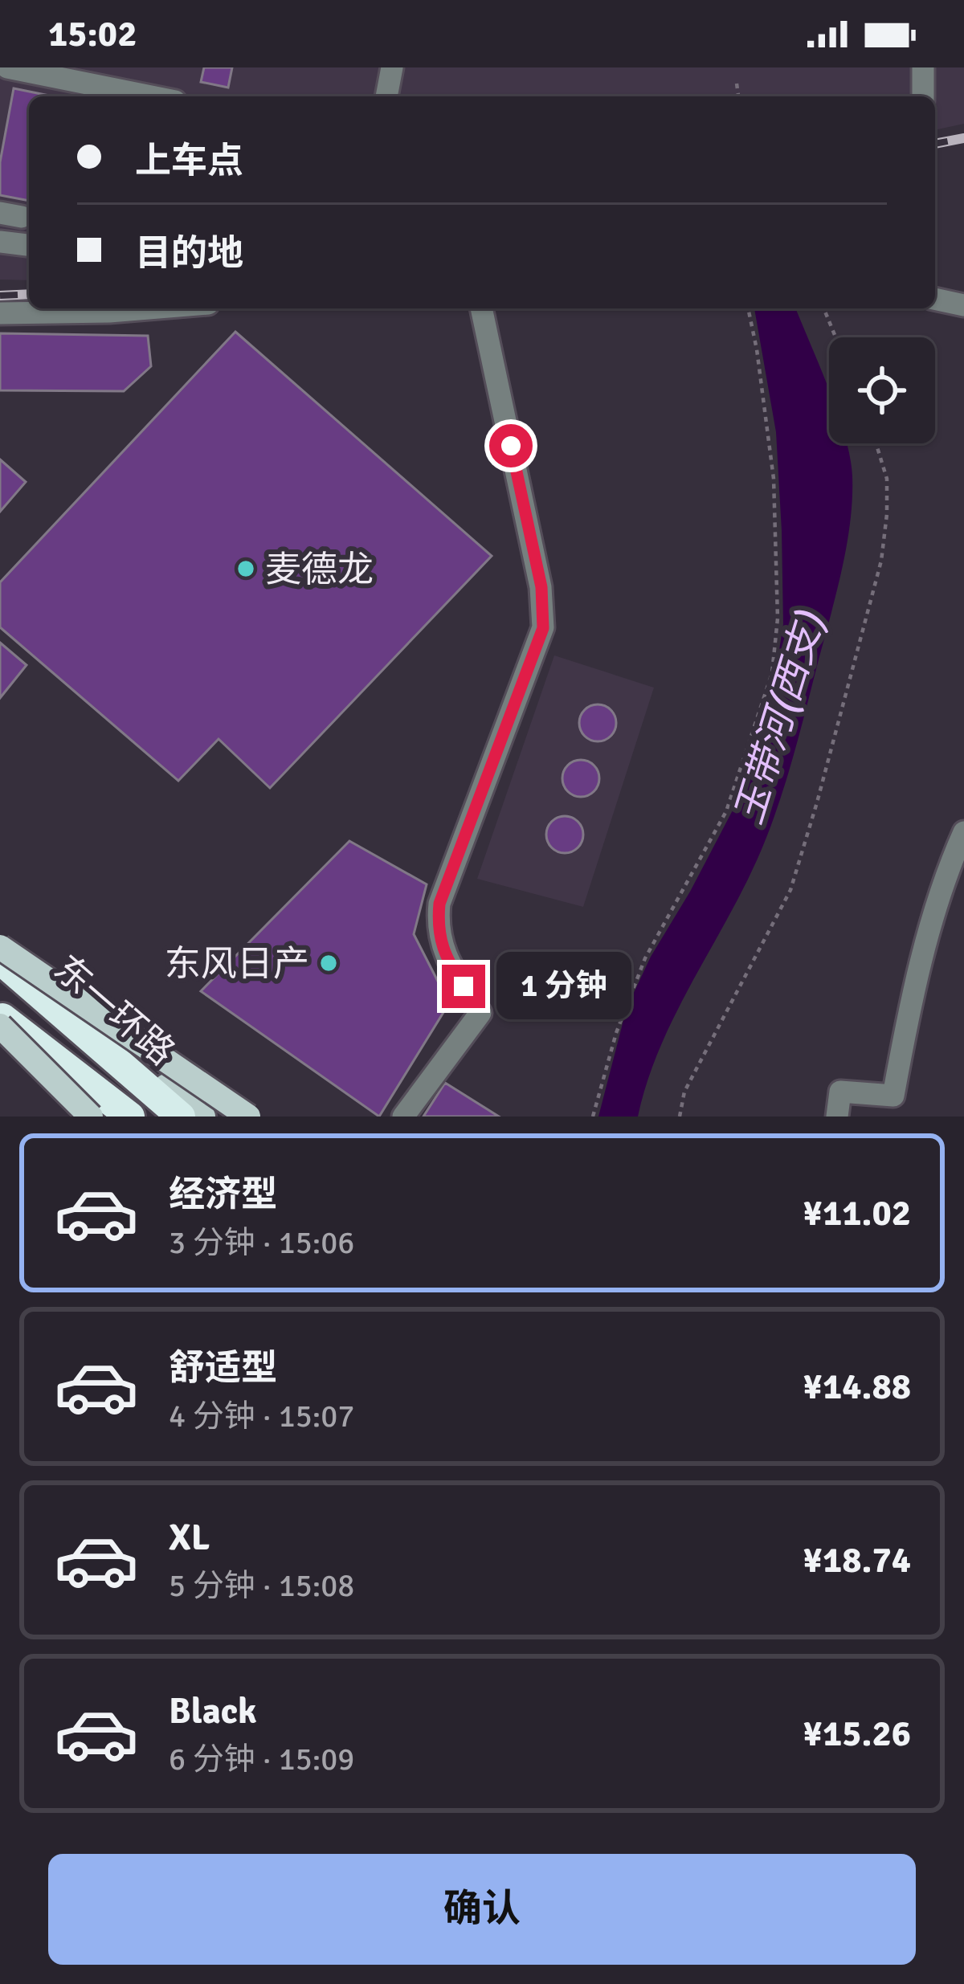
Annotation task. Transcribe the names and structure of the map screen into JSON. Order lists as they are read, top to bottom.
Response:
{
  "streets": {
    "highway": ["东一环路"]
  },
  "water": ["玉带河(西支)"],
  "places": ["麦德龙", "东风日产"],
  "page": {
    "status": "15:02",
    "banner": ["上车点", "目的地"],
    "bubble": "1 分钟",
    "list": [
      {
        "name": "经济型",
        "note": "3 分钟 · 15:06",
        "value": "¥11.02"
      },
      {
        "name": "舒适型",
        "note": "4 分钟 · 15:07",
        "value": "¥14.88"
      },
      {
        "name": "XL",
        "note": "5 分钟 · 15:08",
        "value": "¥18.74"
      },
      {
        "name": "Black",
        "note": "6 分钟 · 15:09",
        "value": "¥15.26"
      }
    ],
    "buttons": "确认"
  }
}
